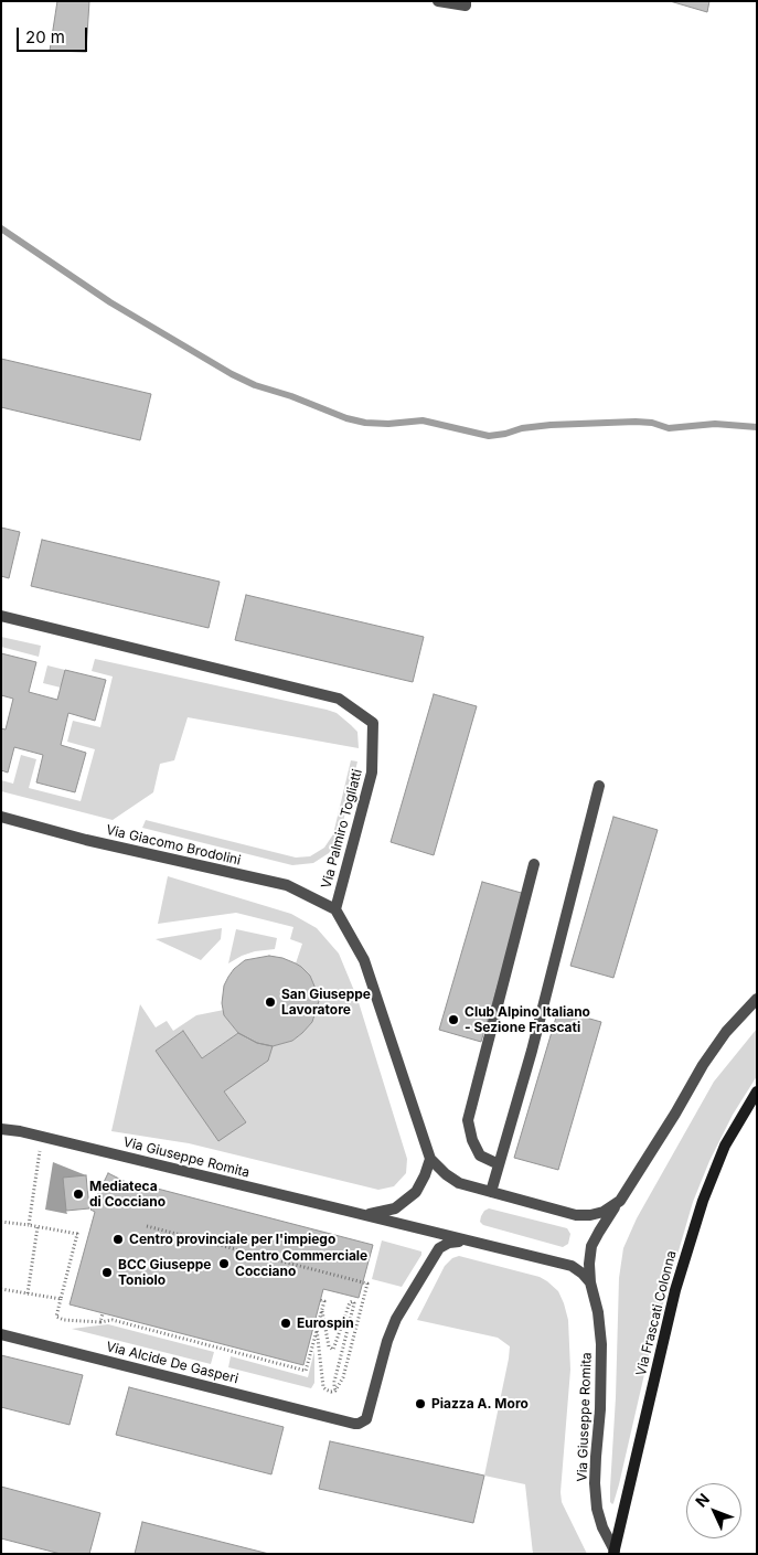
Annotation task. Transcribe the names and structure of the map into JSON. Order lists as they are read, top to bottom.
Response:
{
  "streets": {
    "street": [
      "Via Palmiro Togliatti",
      "Via Giacomo Brodolini",
      "Via Giuseppe Romita",
      "Via Frascati Colonna",
      "Via Alcide De Gasperi"
    ]
  },
  "crossings": [
    ["Via Palmiro Togliatti", "Via Giacomo Brodolini"],
    ["Via Palmiro Togliatti", "Via Giuseppe Romita"],
    ["Via Giuseppe Romita", "Via Frascati Colonna"],
    ["Via Giuseppe Romita", "Via Alcide De Gasperi"]
  ],
  "places": [
    "San Giuseppe Lavoratore",
    "Club Alpino Italiano - Sezione Frascati",
    "Mediateca di Cocciano",
    "Centro provinciale per l'impiego",
    "Centro Commerciale Cocciano",
    "BCC Giuseppe Toniolo",
    "Eurospin",
    "Piazza A. Moro"
  ],
  "scale_bar": "20 m",
  "north": "top left"
}
